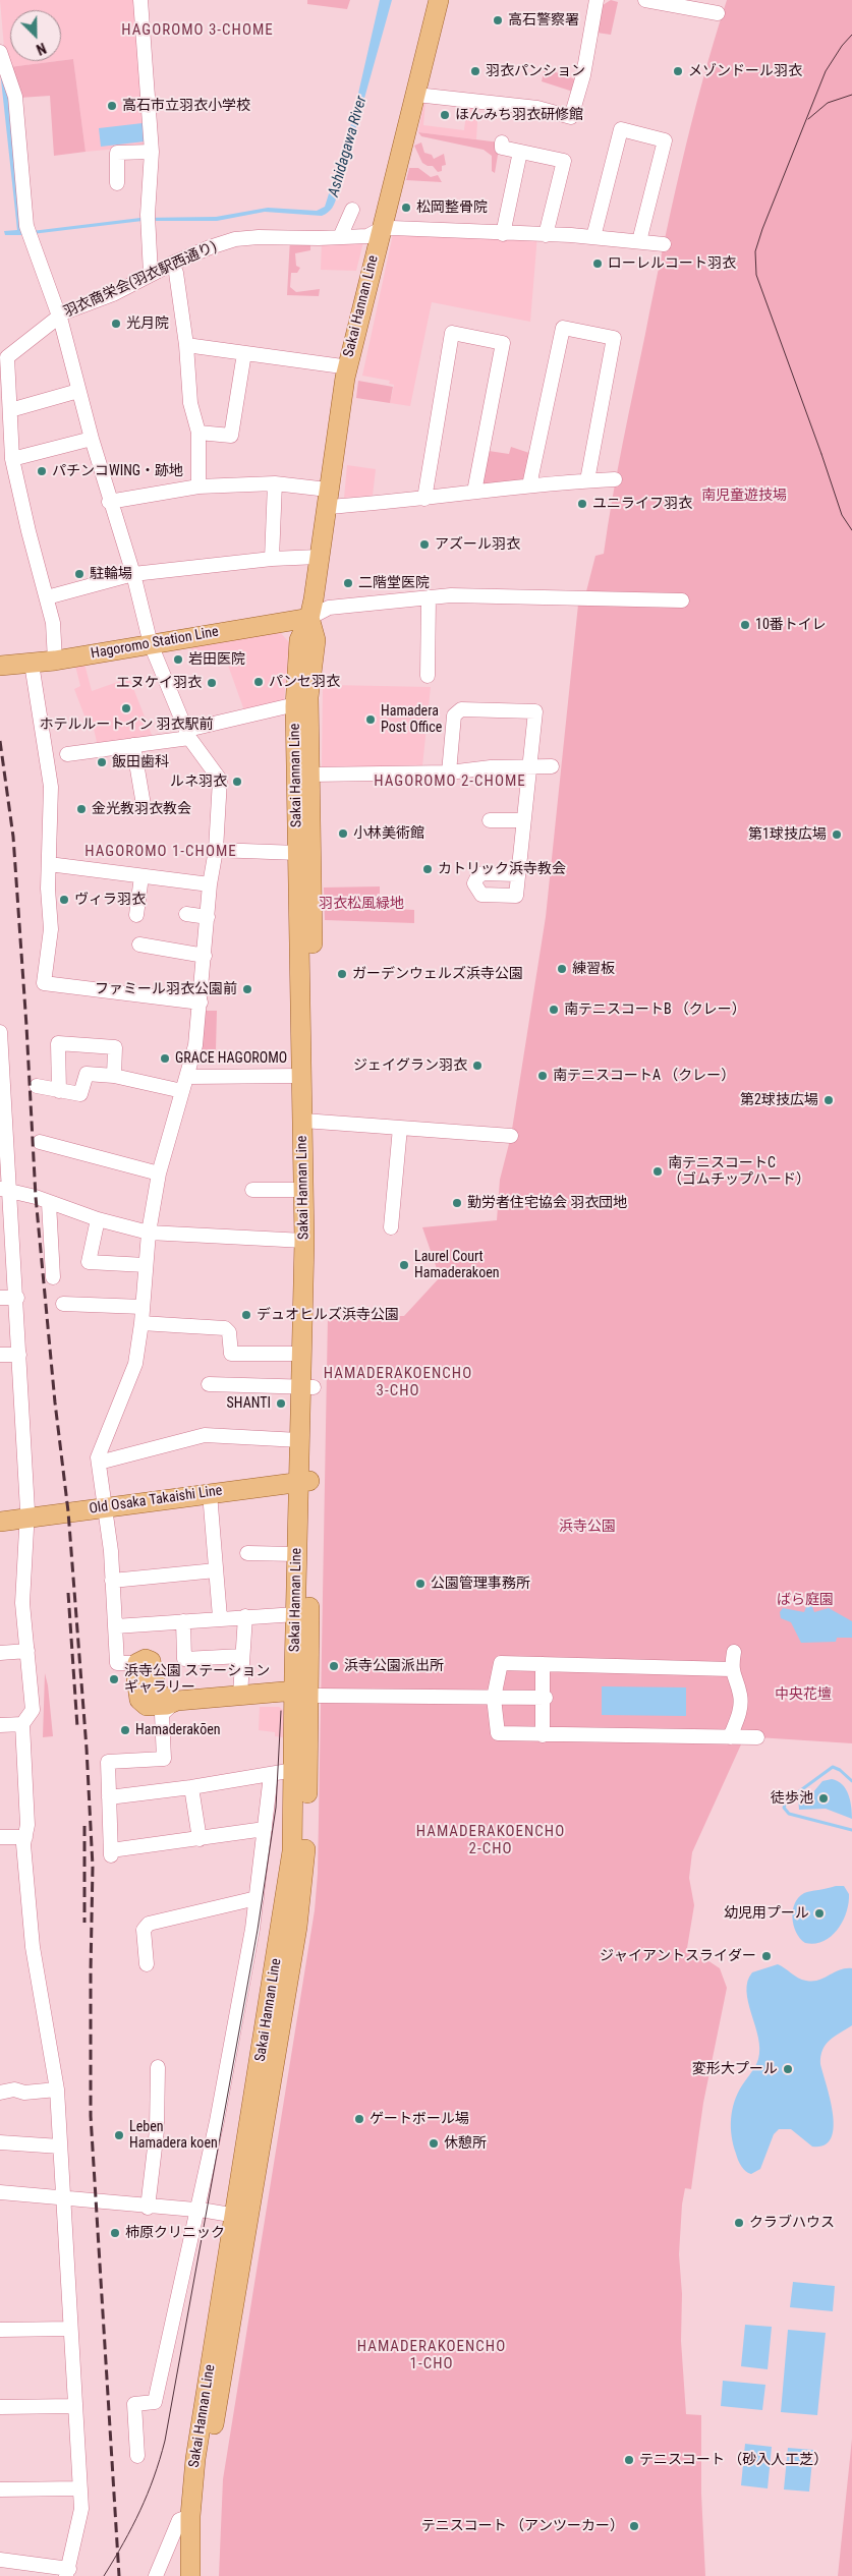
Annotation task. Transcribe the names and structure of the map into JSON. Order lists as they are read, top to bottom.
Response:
{
  "streets": {
    "main road": ["Sakai Hannan Line", "Hagoromo Station Line", "Old Osaka Takaishi Line"],
    "street": ["羽衣商栄会(羽衣駅西通り)"]
  },
  "crossings": [
    ["羽衣商栄会(羽衣駅西通り)", "Sakai Hannan Line"],
    ["羽衣商栄会(羽衣駅西通り)", "Hagoromo Station Line"],
    ["Sakai Hannan Line", "Hagoromo Station Line"],
    ["Sakai Hannan Line", "Old Osaka Takaishi Line"]
  ],
  "districts": [
    "HAGOROMO 3-CHOME",
    "HAGOROMO 2-CHOME",
    "HAGOROMO 1-CHOME",
    "HAMADERAKOENCHO 3-CHO",
    "HAMADERAKOENCHO 2-CHO",
    "HAMADERAKOENCHO 1-CHO"
  ],
  "water": ["Ashidagawa River"],
  "parks": [
    "南児童遊技場",
    "羽衣松風緑地",
    "浜寺公園",
    "ばら庭園",
    "中央花壇"
  ],
  "places": [
    "高石警察署",
    "羽衣パンション",
    "メゾンドール羽衣",
    "高石市立羽衣小学校",
    "ほんみち羽衣研修館",
    "松岡整骨院",
    "ローレルコート羽衣",
    "光月院",
    "パチンコWING・跡地",
    "ユニライフ羽衣",
    "アズール羽衣",
    "駐輪場",
    "二階堂医院",
    "10番トイレ",
    "岩田医院",
    "パンセ羽衣",
    "エヌケイ羽衣",
    "ホテルルートイン 羽衣駅前",
    "Hamadera Post Office",
    "飯田歯科",
    "ルネ羽衣",
    "金光教羽衣教会",
    "小林美術館",
    "第1球技広場",
    "カトリック浜寺教会",
    "ヴィラ羽衣",
    "練習板",
    "ガーデンウェルズ浜寺公園",
    "ファミール羽衣公園前",
    "南テニスコートB （クレー）",
    "GRACE HAGOROMO",
    "ジェイグラン羽衣",
    "南テニスコートA （クレー）",
    "第2球技広場",
    "南テニスコートC （ゴムチップハード）",
    "勤労者住宅協会 羽衣団地",
    "Laurel Court Hamaderakoen",
    "デュオヒルズ浜寺公園",
    "SHANTI",
    "公園管理事務所",
    "浜寺公園派出所",
    "浜寺公園 ステーション ギャラリー",
    "Hamaderakōen",
    "徒歩池",
    "幼児用プール",
    "ジャイアントスライダー",
    "変形大プール",
    "ゲートボール場",
    "Leben Hamadera koen",
    "休憩所",
    "クラブハウス",
    "柿原クリニック",
    "テニスコート （砂入人工芝）",
    "テニスコート （アンツーカー）"
  ],
  "north": "bottom right"
}
